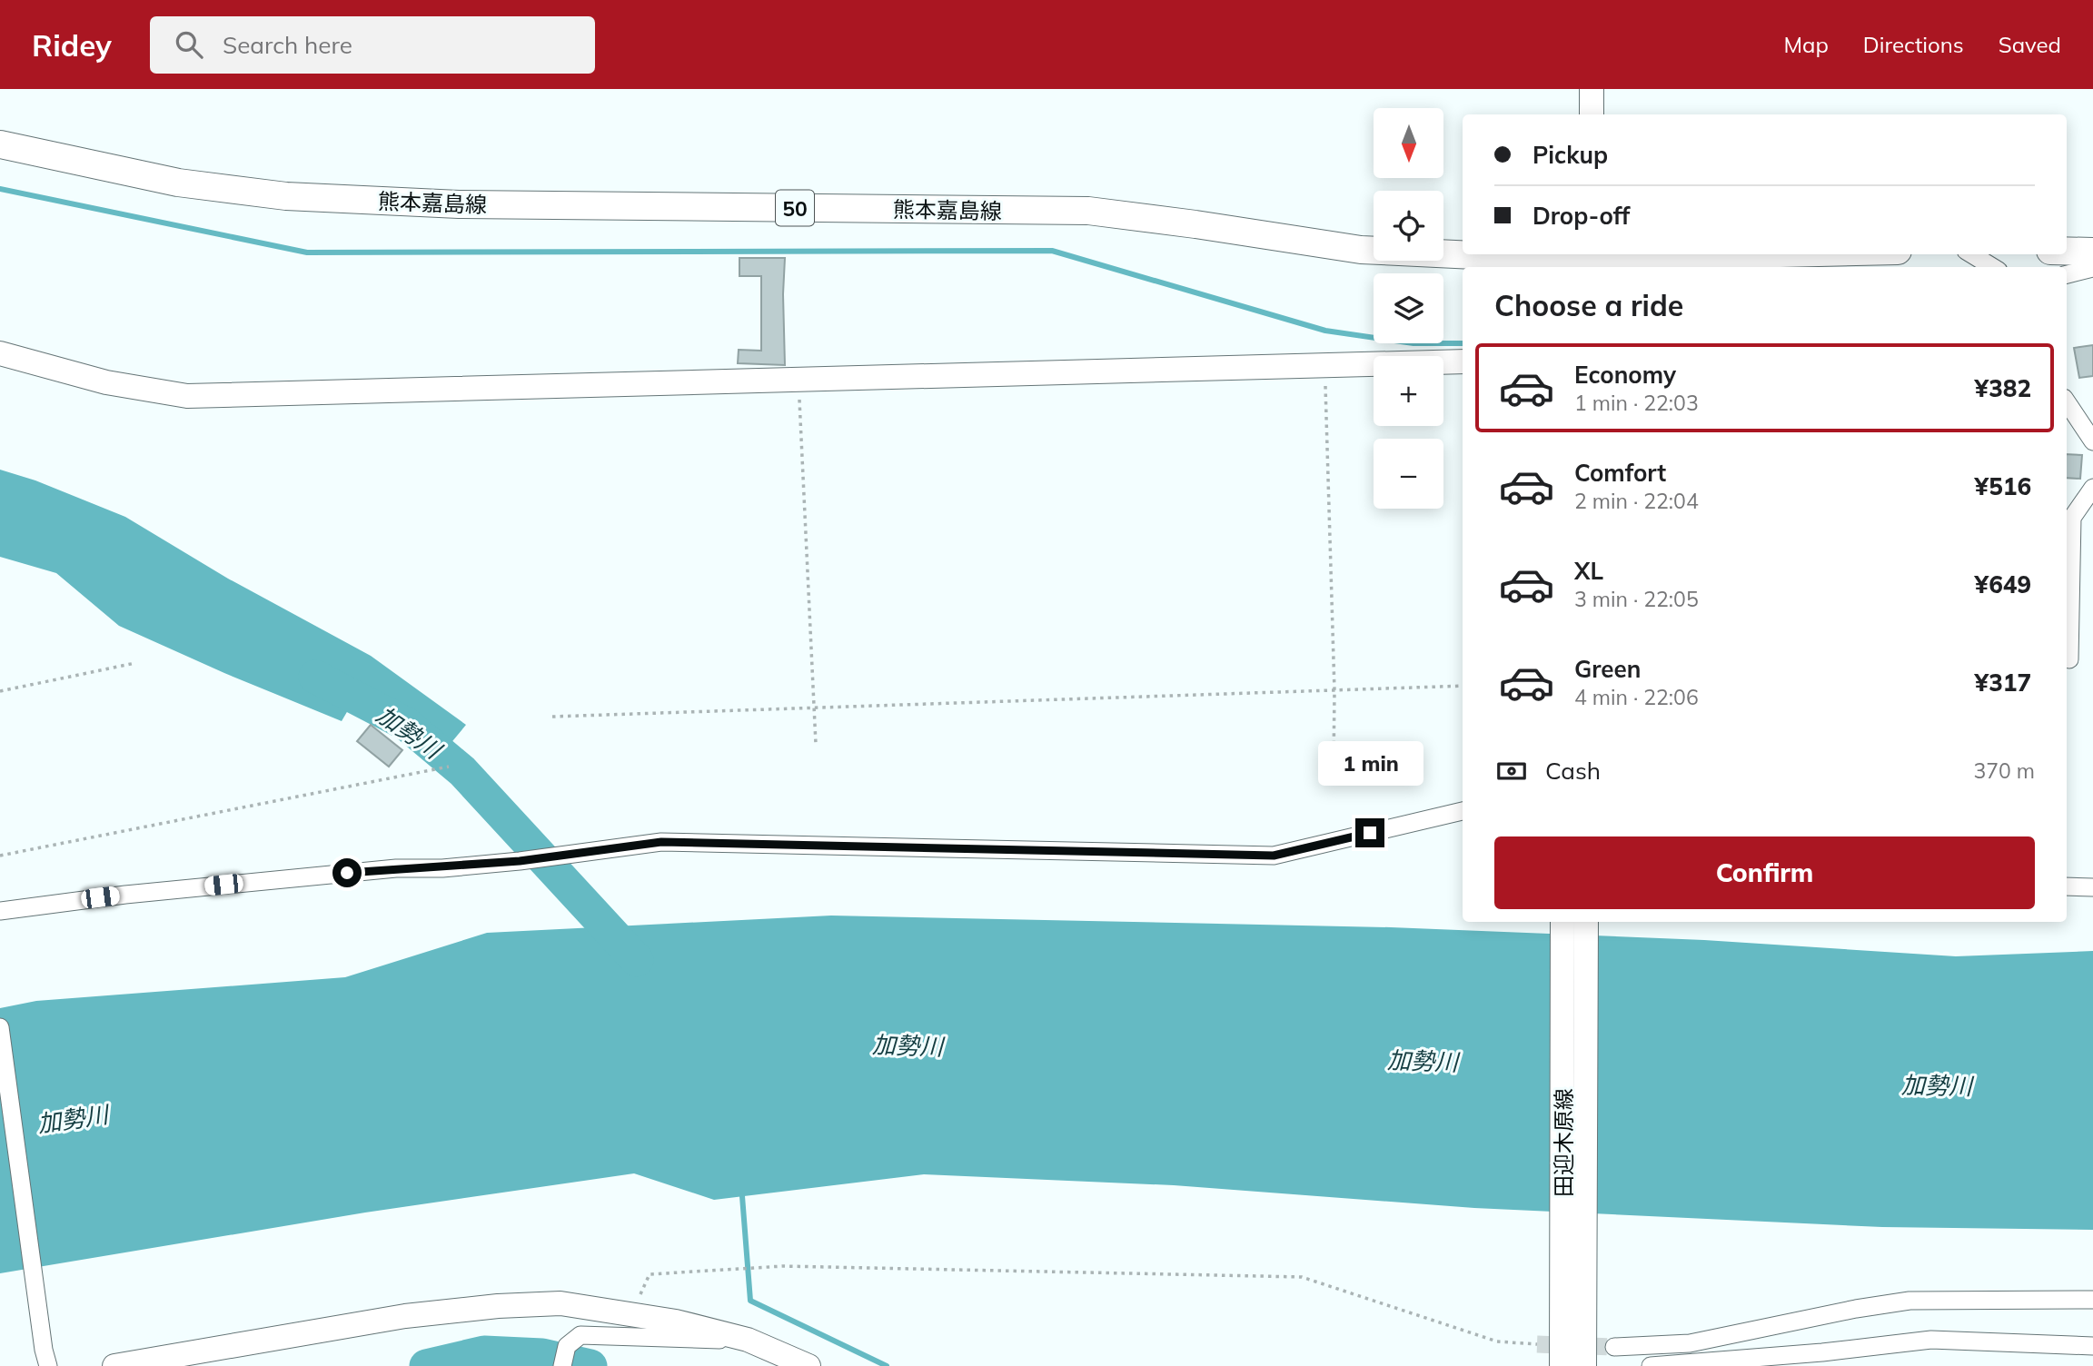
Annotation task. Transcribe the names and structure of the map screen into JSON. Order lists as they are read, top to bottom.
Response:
{
  "streets": {
    "main road": ["熊本嘉島線", "50"],
    "street": ["田迎木原線"]
  },
  "water": ["加勢川"],
  "north": "bottom",
  "page": {
    "header": "Ridey",
    "search": "Search here",
    "nav": ["Map", "Directions", "Saved"],
    "map_buttons": ["+", "−"],
    "banner": ["Pickup", "Drop-off"],
    "heading": "Choose a ride",
    "list": [
      {
        "name": "Economy",
        "note": "1 min · 22:03",
        "value": "¥382"
      },
      {
        "name": "Comfort",
        "note": "2 min · 22:04",
        "value": "¥516"
      },
      {
        "name": "XL",
        "note": "3 min · 22:05",
        "value": "¥649"
      },
      {
        "name": "Green",
        "note": "4 min · 22:06",
        "value": "¥317"
      }
    ],
    "pay": ["Cash", "370 m"],
    "bubble": "1 min",
    "buttons": "Confirm"
  }
}
